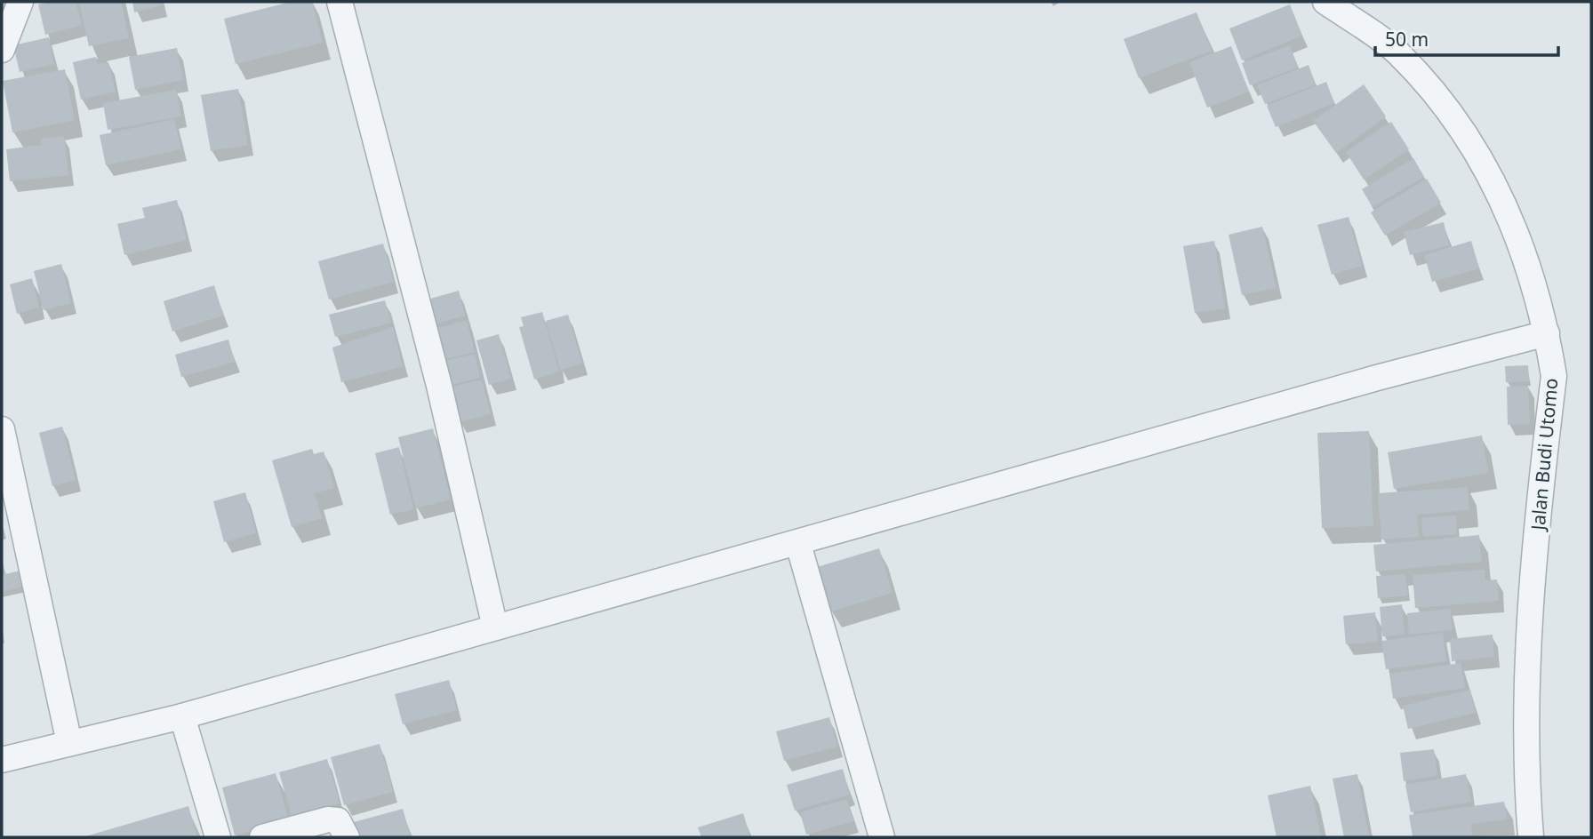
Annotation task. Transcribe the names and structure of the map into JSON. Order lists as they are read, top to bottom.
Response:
{
  "streets": {
    "street": ["Jalan Budi Utomo"]
  },
  "scale_bar": "50 m"
}
